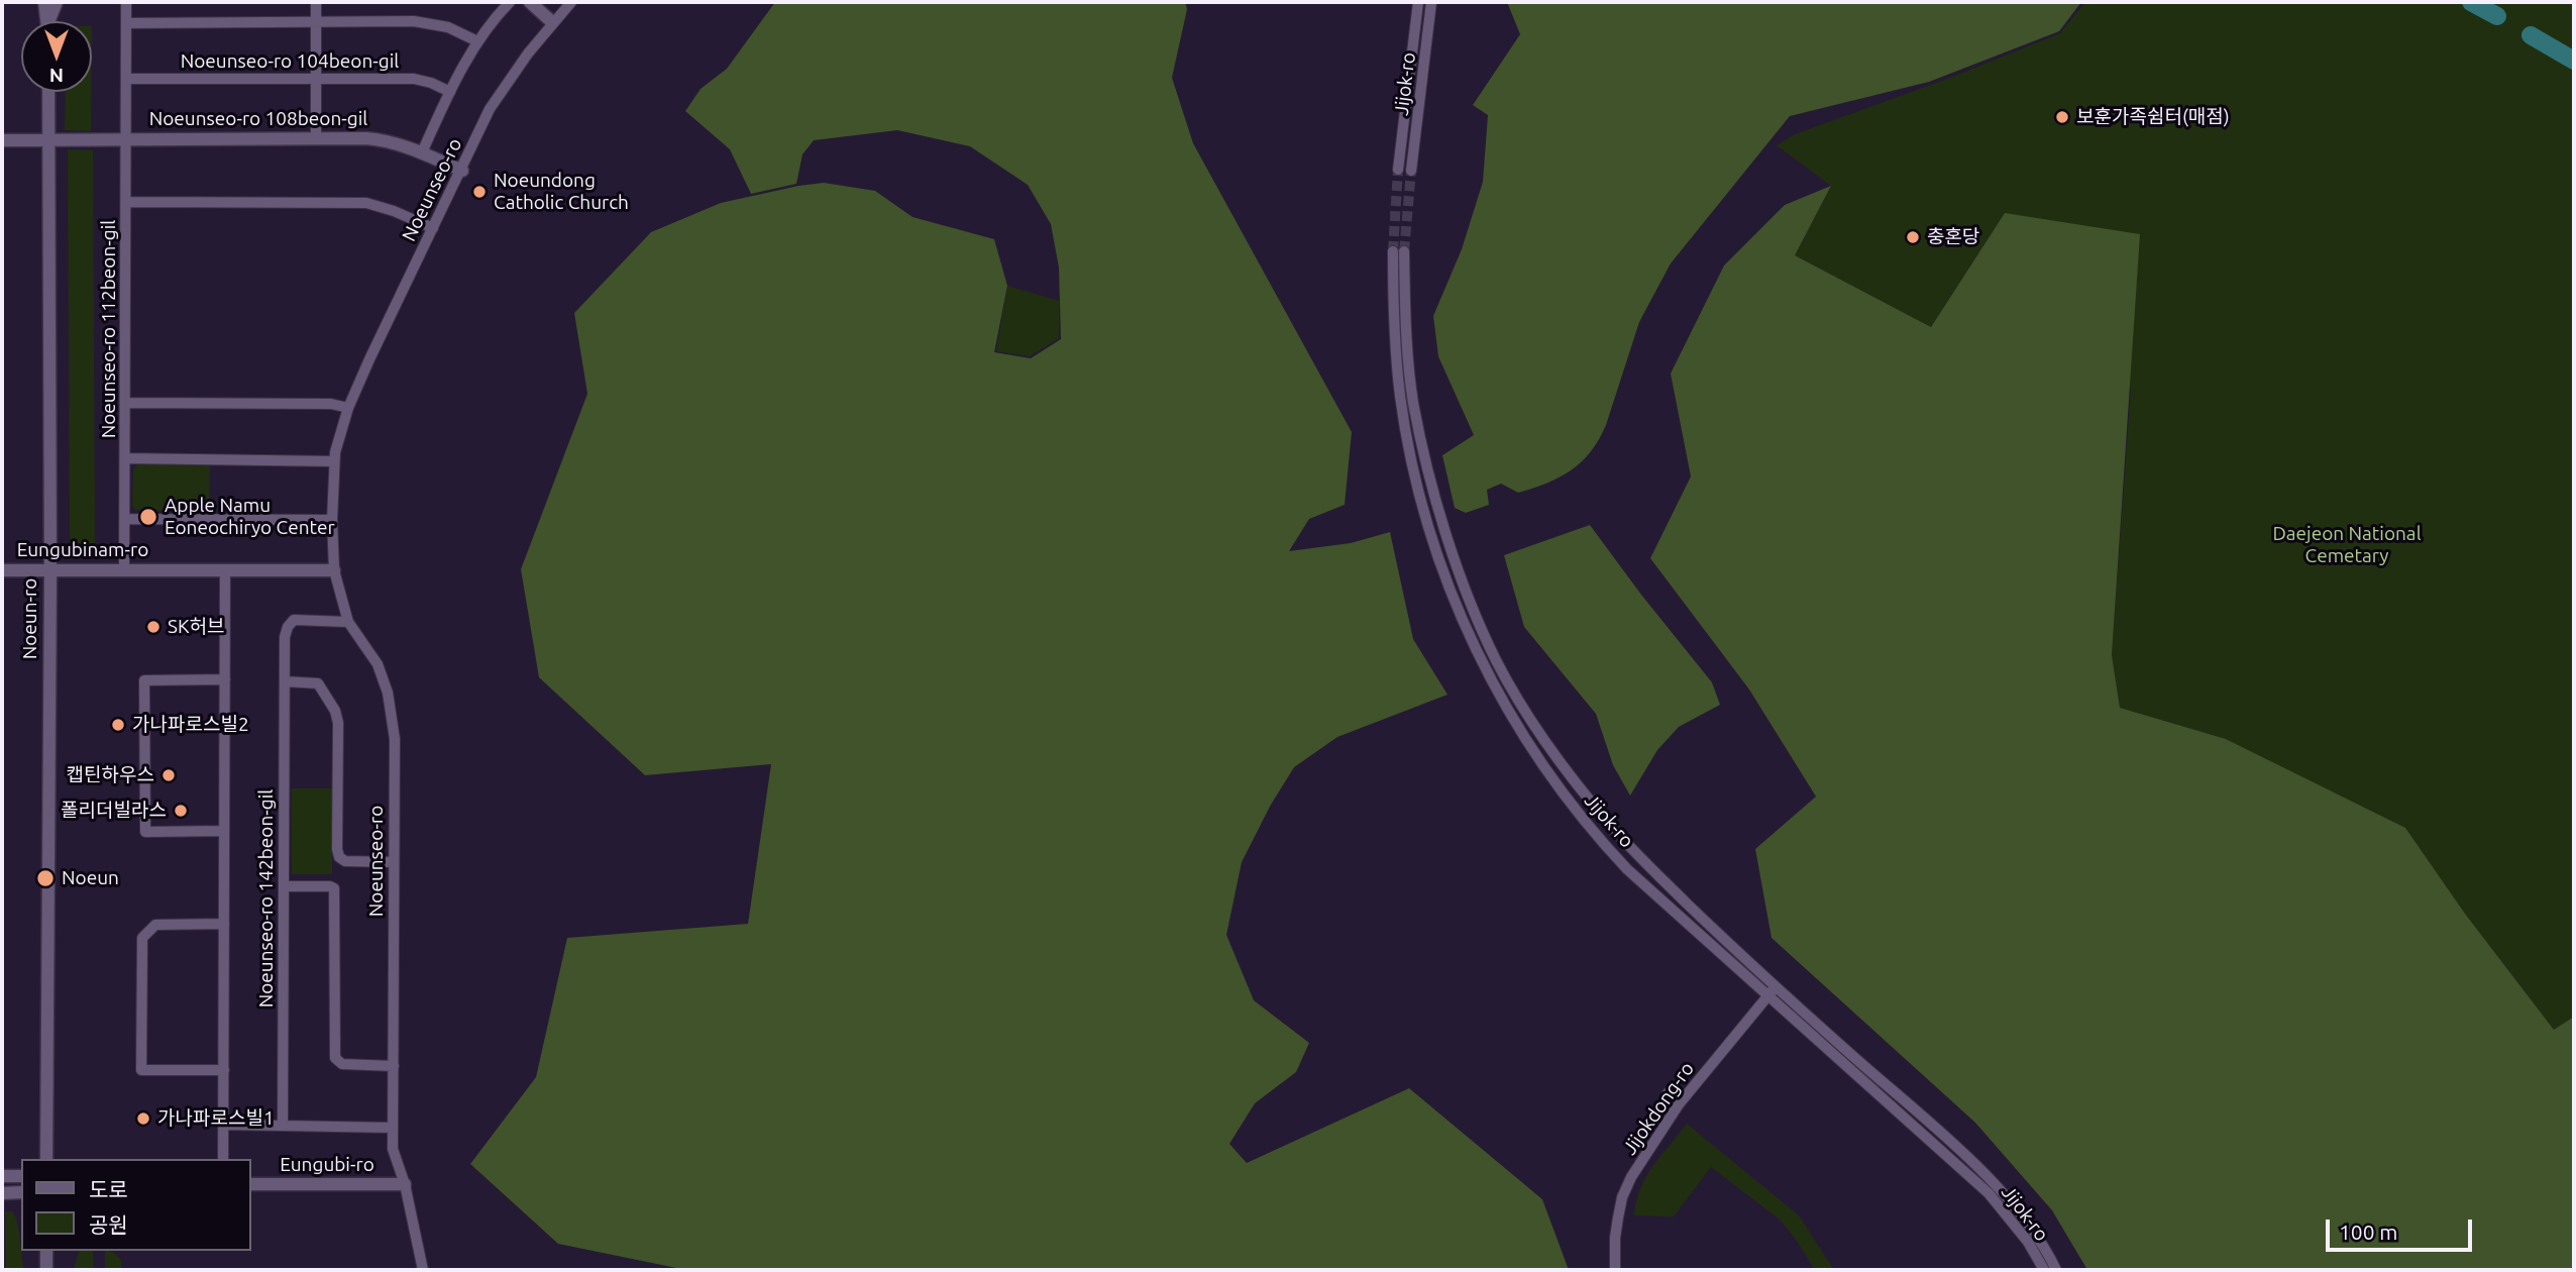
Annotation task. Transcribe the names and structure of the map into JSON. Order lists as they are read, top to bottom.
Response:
{
  "streets": {
    "street": [
      "Noeunseo-ro 104beon-gil",
      "Jijok-ro",
      "Noeunseo-ro 108beon-gil",
      "Noeunseo-ro",
      "Noeunseo-ro 112beon-gil",
      "Eungubinam-ro",
      "Noeun-ro",
      "Noeunseo-ro 142beon-gil",
      "Jijokdong-ro",
      "Eungubi-ro"
    ]
  },
  "crossings": [
    ["Jijok-ro", "Jijokdong-ro"],
    ["Noeunseo-ro 108beon-gil", "Noeunseo-ro"],
    ["Noeunseo-ro 108beon-gil", "Noeun-ro"],
    ["Noeunseo-ro", "Noeunseo-ro 112beon-gil"],
    ["Noeunseo-ro", "Eungubinam-ro"],
    ["Noeunseo-ro", "Noeunseo-ro 142beon-gil"],
    ["Noeunseo-ro", "Eungubi-ro"],
    ["Noeunseo-ro 112beon-gil", "Eungubinam-ro"],
    ["Eungubinam-ro", "Noeun-ro"]
  ],
  "parks": ["Daejeon National Cemetary"],
  "places": [
    "보훈가족쉼터(매점)",
    "Noeundong Catholic Church",
    "충혼당",
    "Apple Namu Eoneochiryo Center",
    "SK허브",
    "가나파로스빌2",
    "캡틴하우스",
    "폴리더빌라스",
    "Noeun",
    "가나파로스빌1"
  ],
  "legend": ["도로", "공원"],
  "scale_bar": "100 m",
  "north": "bottom"
}
